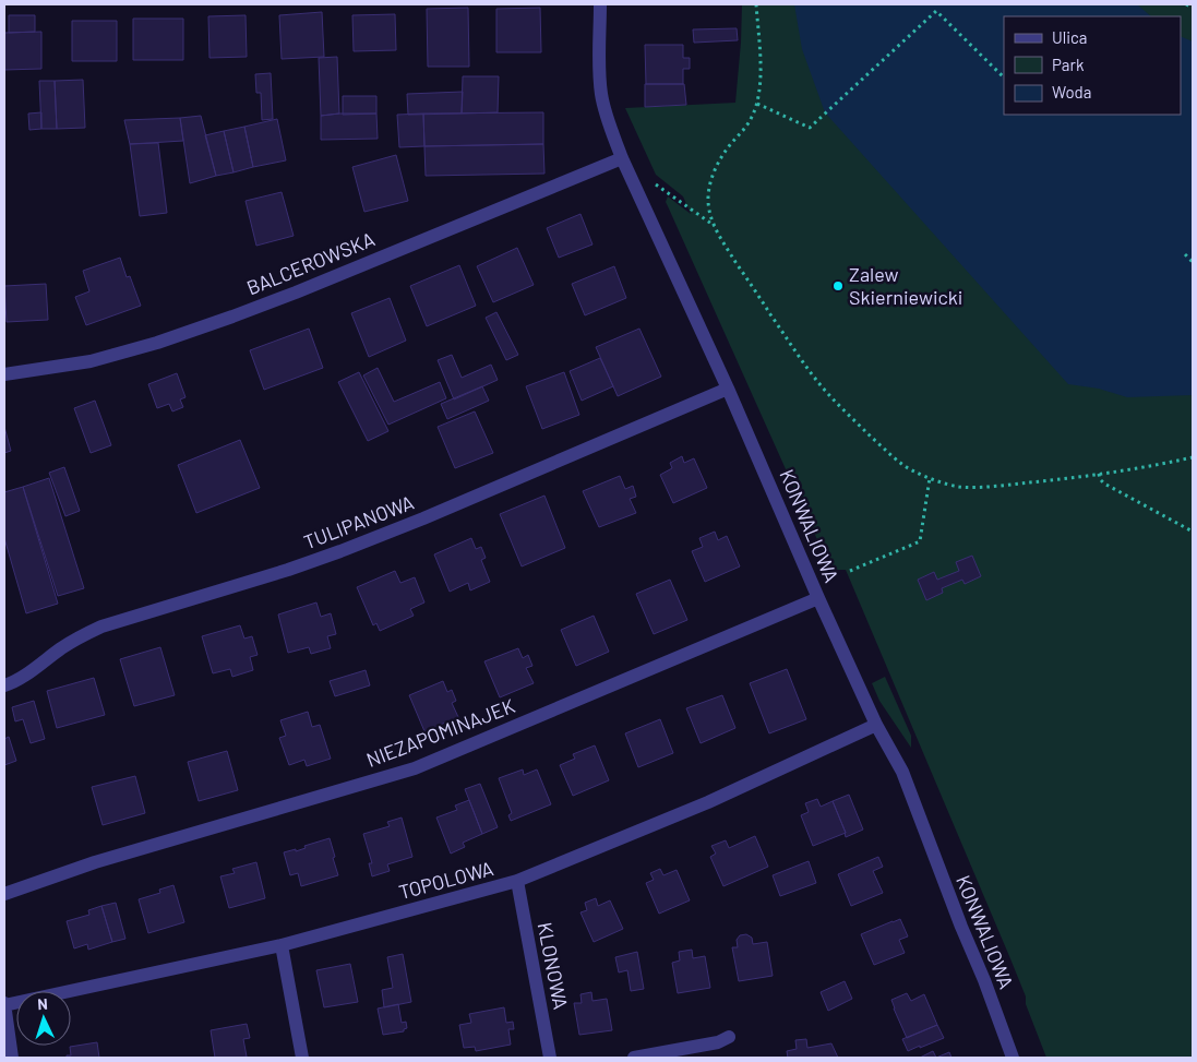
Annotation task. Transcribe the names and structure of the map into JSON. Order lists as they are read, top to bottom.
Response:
{
  "streets": {
    "street": [
      "BALCEROWSKA",
      "TULIPANOWA",
      "KONWALIOWA",
      "NIEZAPOMINAJEK",
      "TOPOLOWA",
      "KLONOWA"
    ]
  },
  "crossings": [
    ["BALCEROWSKA", "KONWALIOWA"],
    ["TULIPANOWA", "KONWALIOWA"],
    ["KONWALIOWA", "NIEZAPOMINAJEK"],
    ["KONWALIOWA", "TOPOLOWA"],
    ["TOPOLOWA", "KLONOWA"]
  ],
  "places": ["Zalew Skierniewicki"],
  "legend": ["Ulica", "Park", "Woda"],
  "north": "top"
}
